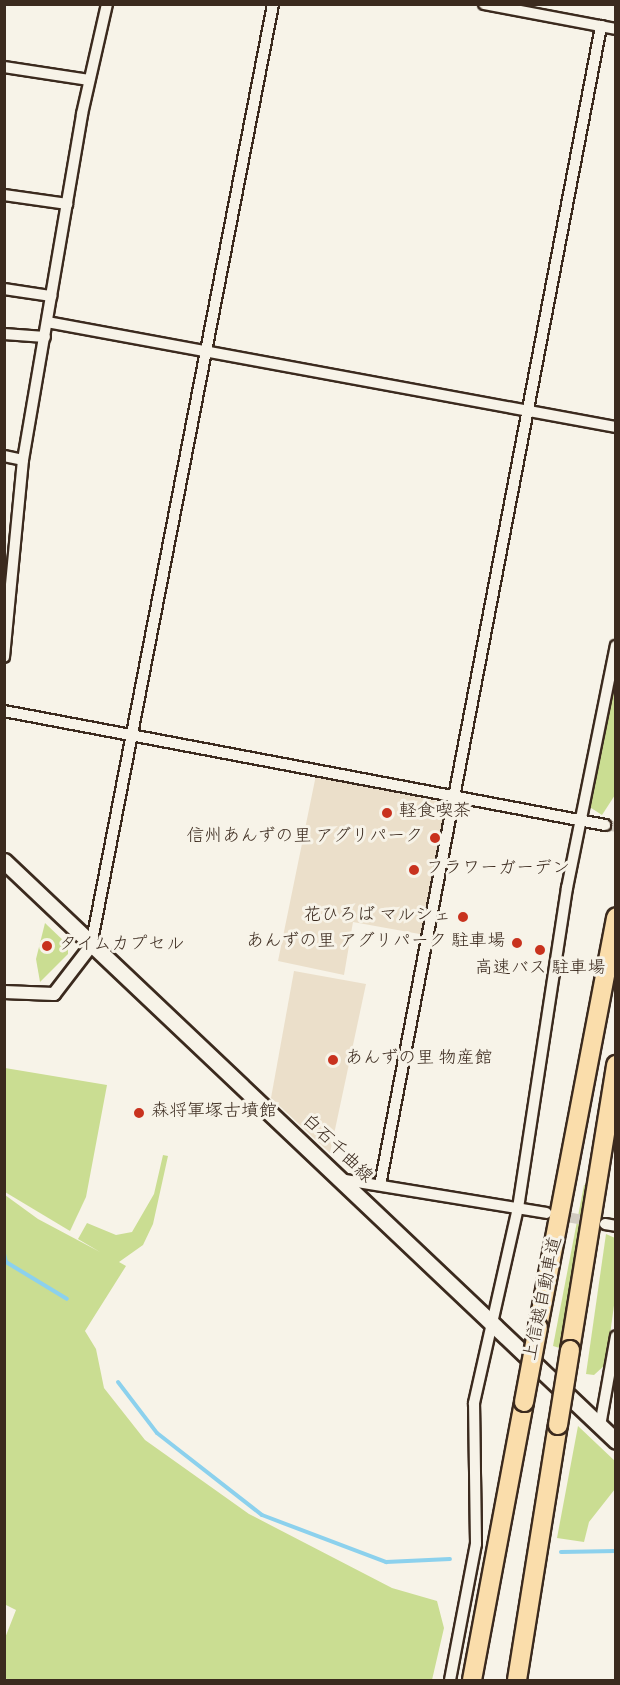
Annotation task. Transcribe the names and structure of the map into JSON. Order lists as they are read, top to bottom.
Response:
{
  "streets": {
    "highway": ["上信越自動車道"],
    "main road": ["白石千曲線"]
  },
  "places": [
    "軽食喫茶",
    "信州あんずの里 アグリパーク",
    "フラワーガーデン",
    "花ひろば マルシェ",
    "あんずの里 アグリパーク 駐車場",
    "タイムカプセル",
    "高速バス 駐車場",
    "あんずの里 物産館",
    "森将軍塚古墳館"
  ]
}
